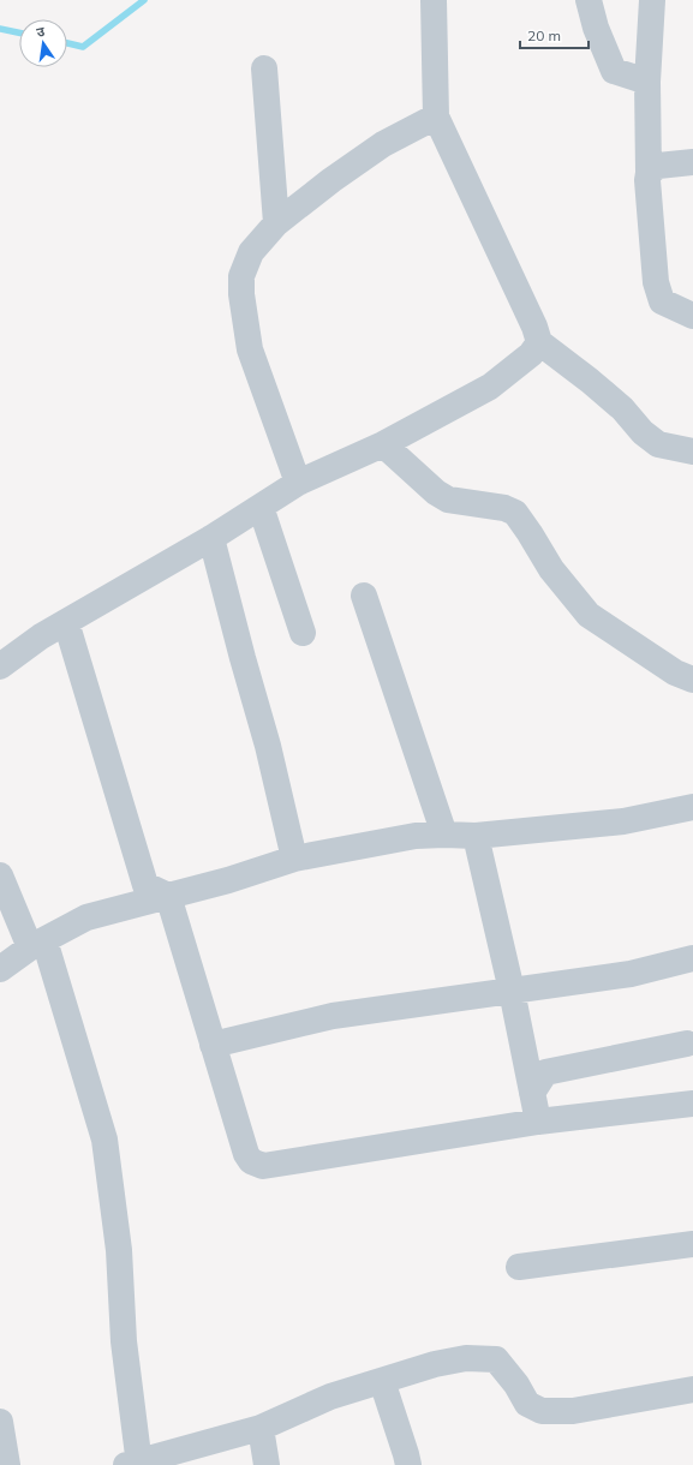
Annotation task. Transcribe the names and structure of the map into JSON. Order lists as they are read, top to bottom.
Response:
{
  "scale_bar": "20 m",
  "north": "top"
}
